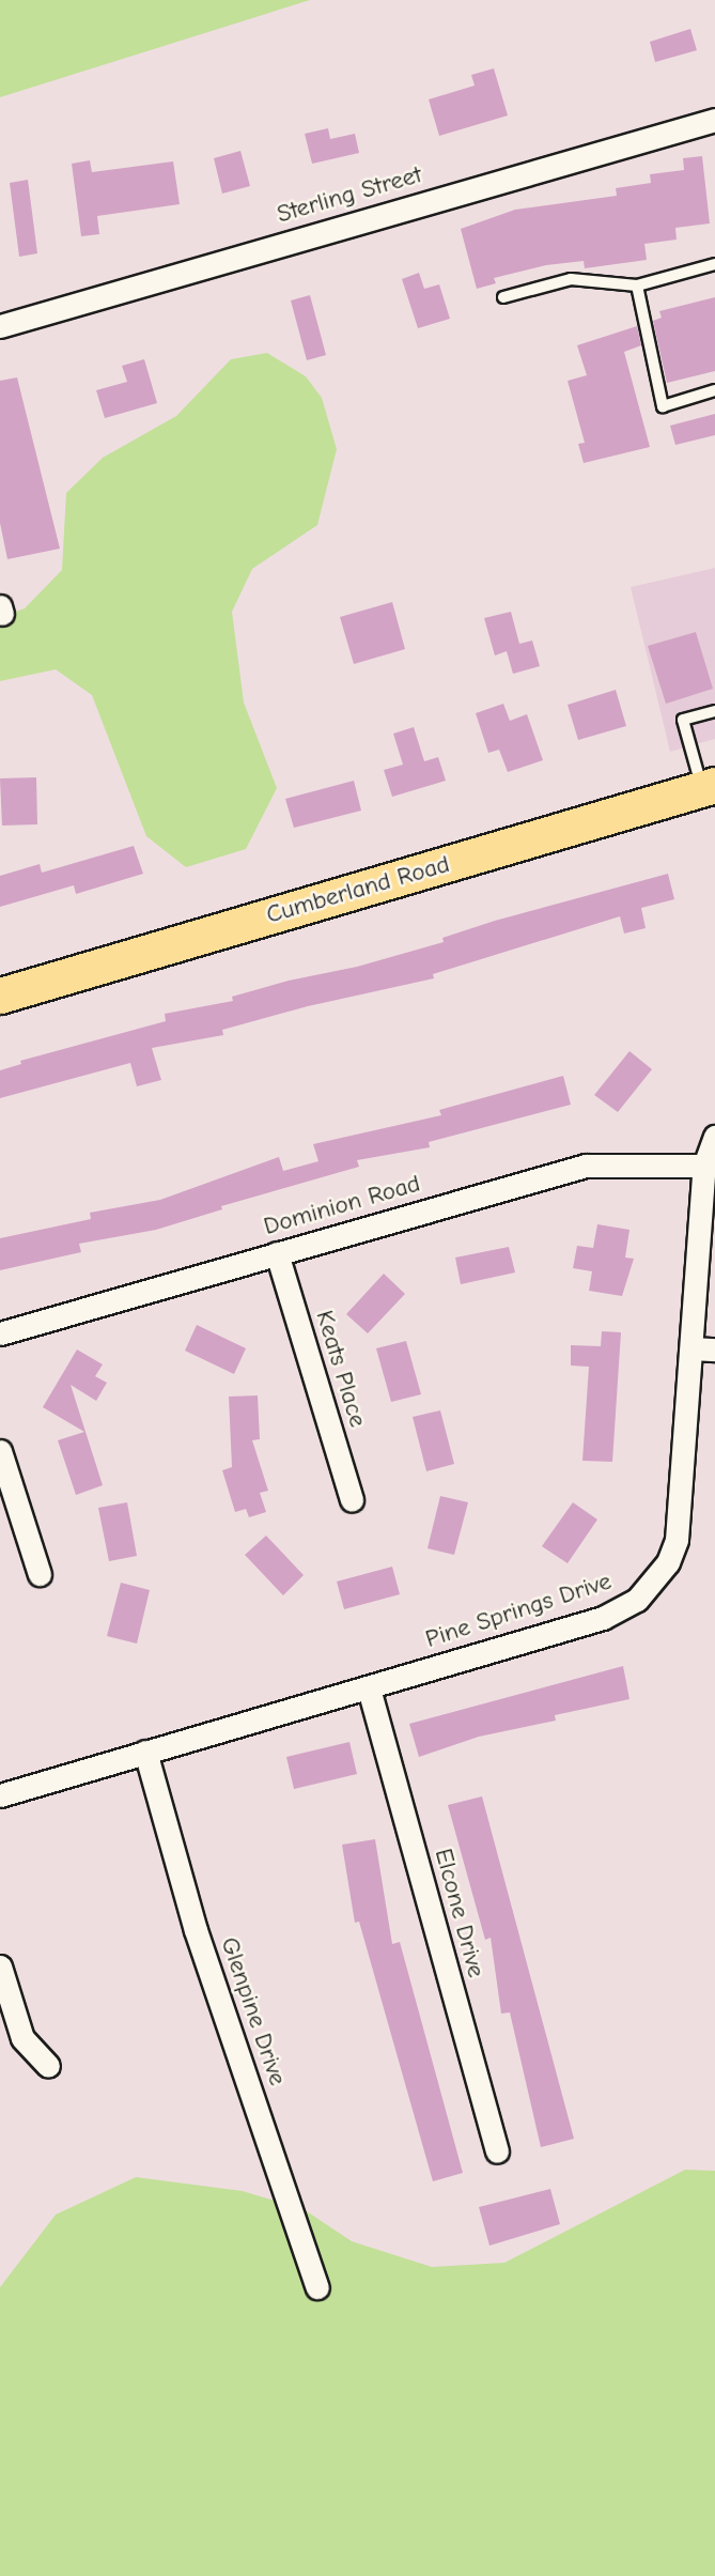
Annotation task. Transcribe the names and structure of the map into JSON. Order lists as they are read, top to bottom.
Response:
{
  "streets": {
    "main road": ["Cumberland Road"],
    "street": [
      "Sterling Street",
      "Dominion Road",
      "Keats Place",
      "Pine Springs Drive",
      "Elcone Drive",
      "Glenpine Drive"
    ]
  },
  "crossings": [
    ["Dominion Road", "Keats Place"],
    ["Dominion Road", "Pine Springs Drive"],
    ["Pine Springs Drive", "Elcone Drive"],
    ["Pine Springs Drive", "Glenpine Drive"]
  ]
}
